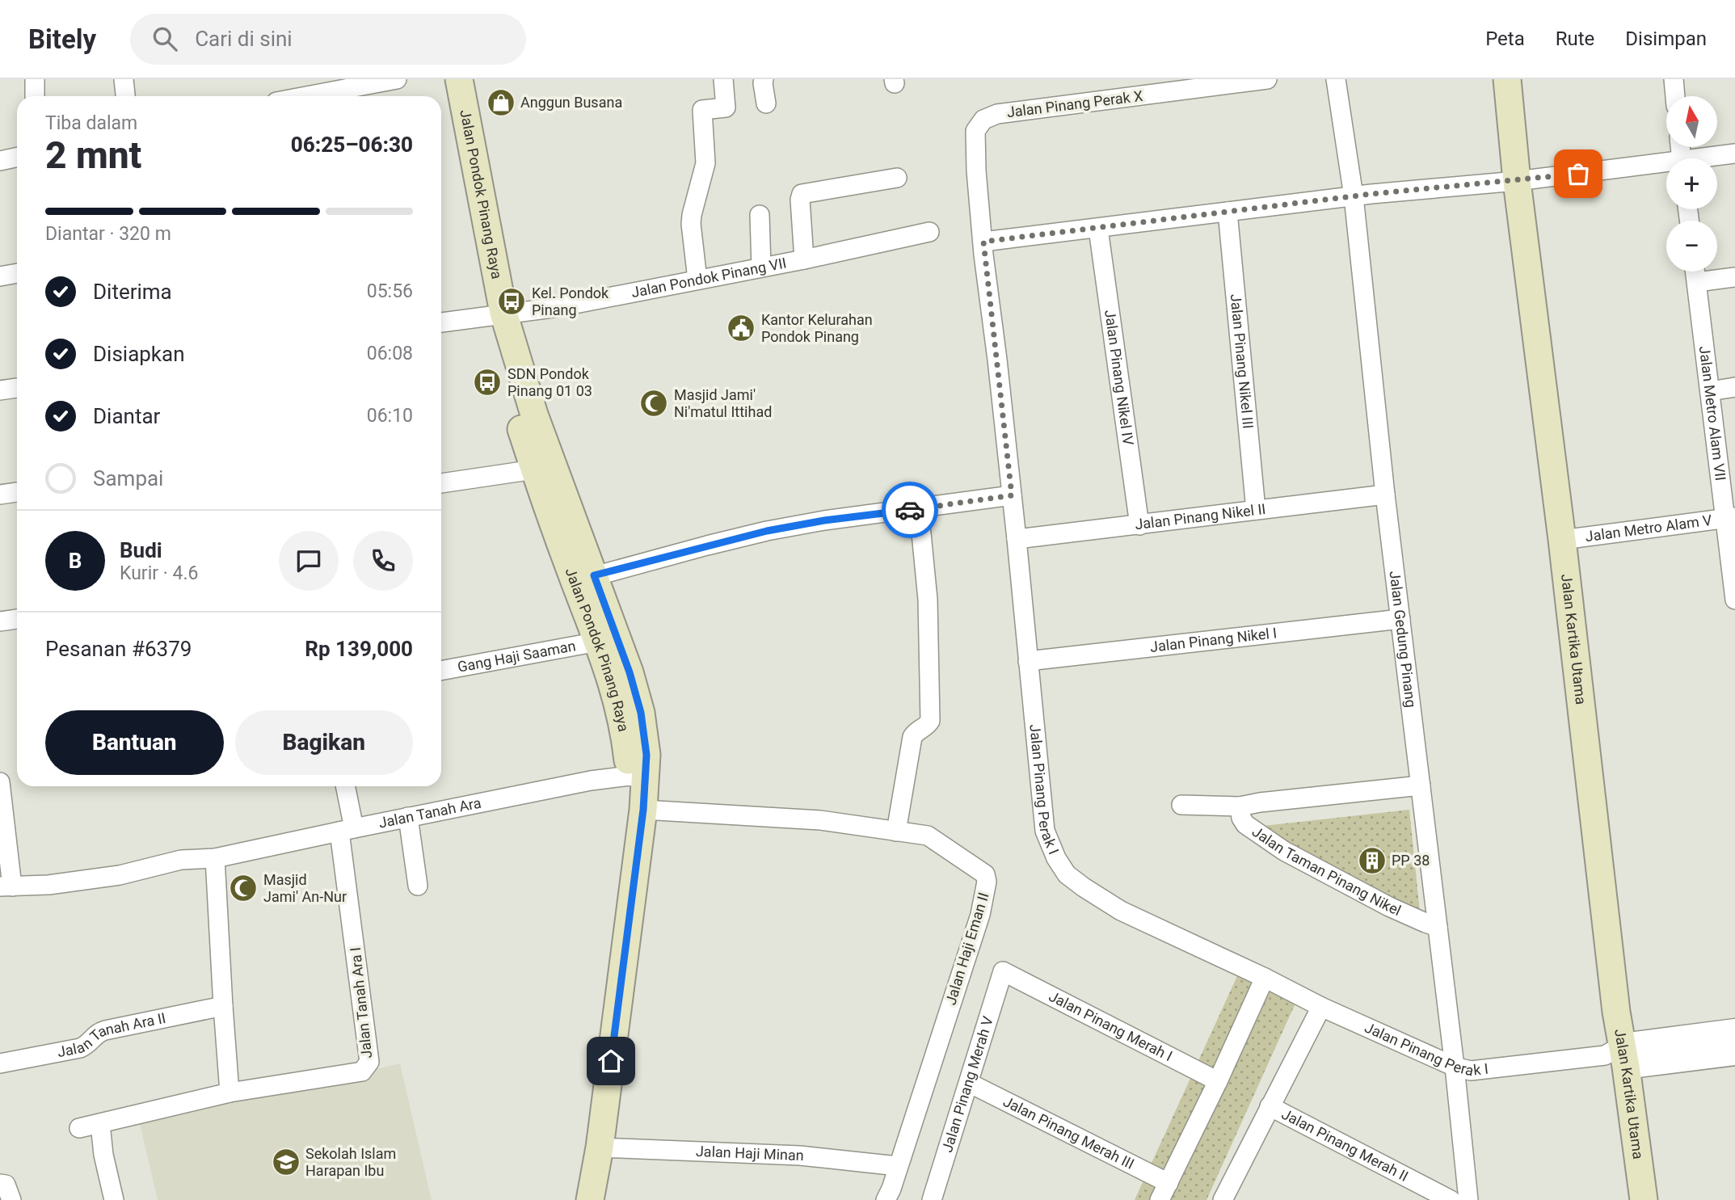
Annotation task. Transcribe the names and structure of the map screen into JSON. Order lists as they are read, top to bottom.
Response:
{
  "streets": {
    "main road": ["Jalan Pondok Pinang Raya", "Jalan Kartika Utama"],
    "street": [
      "Jalan Pinang Perak X",
      "Jalan Pondok Pinang VII",
      "Jalan Pinang Nikel III",
      "Jalan Pinang Nikel IV",
      "Jalan Metro Alam VII",
      "Jalan Pinang Nikel II",
      "Jalan Metro Alam V",
      "Jalan Gedung Pinang",
      "Jalan Pinang Nikel I",
      "Gang Haji Saaman",
      "Jalan Pinang Perak I",
      "Jalan Tanah Ara",
      "Jalan Taman Pinang Nikel",
      "Jalan Haji Eman II",
      "Jalan Tanah Ara I",
      "Jalan Pinang Merah I",
      "Jalan Tanah Ara II",
      "Jalan Pinang Merah V",
      "Jalan Pinang Merah III",
      "Jalan Pinang Merah II",
      "Jalan Haji Minan"
    ]
  },
  "crossings": [
    ["Jalan Pinang Perak X", "Jalan Pinang Perak I"],
    ["Jalan Pondok Pinang Raya", "Jalan Pondok Pinang VII"],
    ["Jalan Pondok Pinang Raya", "Gang Haji Saaman"],
    ["Jalan Pondok Pinang Raya", "Jalan Tanah Ara"],
    ["Jalan Pondok Pinang Raya", "Jalan Haji Eman II"],
    ["Jalan Pondok Pinang Raya", "Jalan Haji Minan"],
    ["Jalan Pinang Nikel III", "Jalan Pinang Nikel II"],
    ["Jalan Pinang Nikel IV", "Jalan Pinang Nikel II"],
    ["Jalan Metro Alam VII", "Jalan Metro Alam V"],
    ["Jalan Pinang Nikel II", "Jalan Gedung Pinang"],
    ["Jalan Pinang Nikel II", "Jalan Pinang Perak I"],
    ["Jalan Metro Alam V", "Jalan Kartika Utama"],
    ["Jalan Gedung Pinang", "Jalan Pinang Nikel I"],
    ["Jalan Gedung Pinang", "Jalan Pinang Perak I"],
    ["Jalan Gedung Pinang", "Jalan Taman Pinang Nikel"],
    ["Jalan Gedung Pinang", "Jalan Pinang Merah II"],
    ["Jalan Pinang Nikel I", "Jalan Pinang Perak I"],
    ["Jalan Kartika Utama", "Jalan Pinang Perak I"],
    ["Jalan Tanah Ara", "Jalan Tanah Ara I"],
    ["Jalan Haji Eman II", "Jalan Haji Minan"],
    ["Jalan Pinang Merah I", "Jalan Pinang Merah V"],
    ["Jalan Pinang Merah V", "Jalan Pinang Merah III"]
  ],
  "places": {
    "shop": ["Anggun Busana"],
    "bus stop": ["Kel. Pondok Pinang", "SDN Pondok Pinang 01 03"],
    "public building": ["Kantor Kelurahan Pondok Pinang"],
    "mosque": ["Masjid Jami' Ni'matul Ittihad", "Masjid Jami' An-Nur"],
    "building": ["PP 38"],
    "school or university": ["Sekolah Islam Harapan Ibu"]
  },
  "north": "top",
  "page": {
    "header": "Bitely",
    "search": "Cari di sini",
    "nav": ["Peta", "Rute", "Disimpan"],
    "map_buttons": ["+", "−"],
    "heading": ["2 mnt", "Tiba dalam", "06:25–06:30"],
    "panel": [
      "Budi",
      "Kurir · 4.6",
      "Pesanan #6379",
      "Rp 139,000"
    ],
    "bar": "Diantar · 320 m",
    "list": [
      ["Diterima", "05:56"],
      ["Disiapkan", "06:08"],
      ["Diantar", "06:10"],
      "Sampai"
    ],
    "round": "B",
    "buttons": ["Bantuan", "Bagikan"]
  }
}
